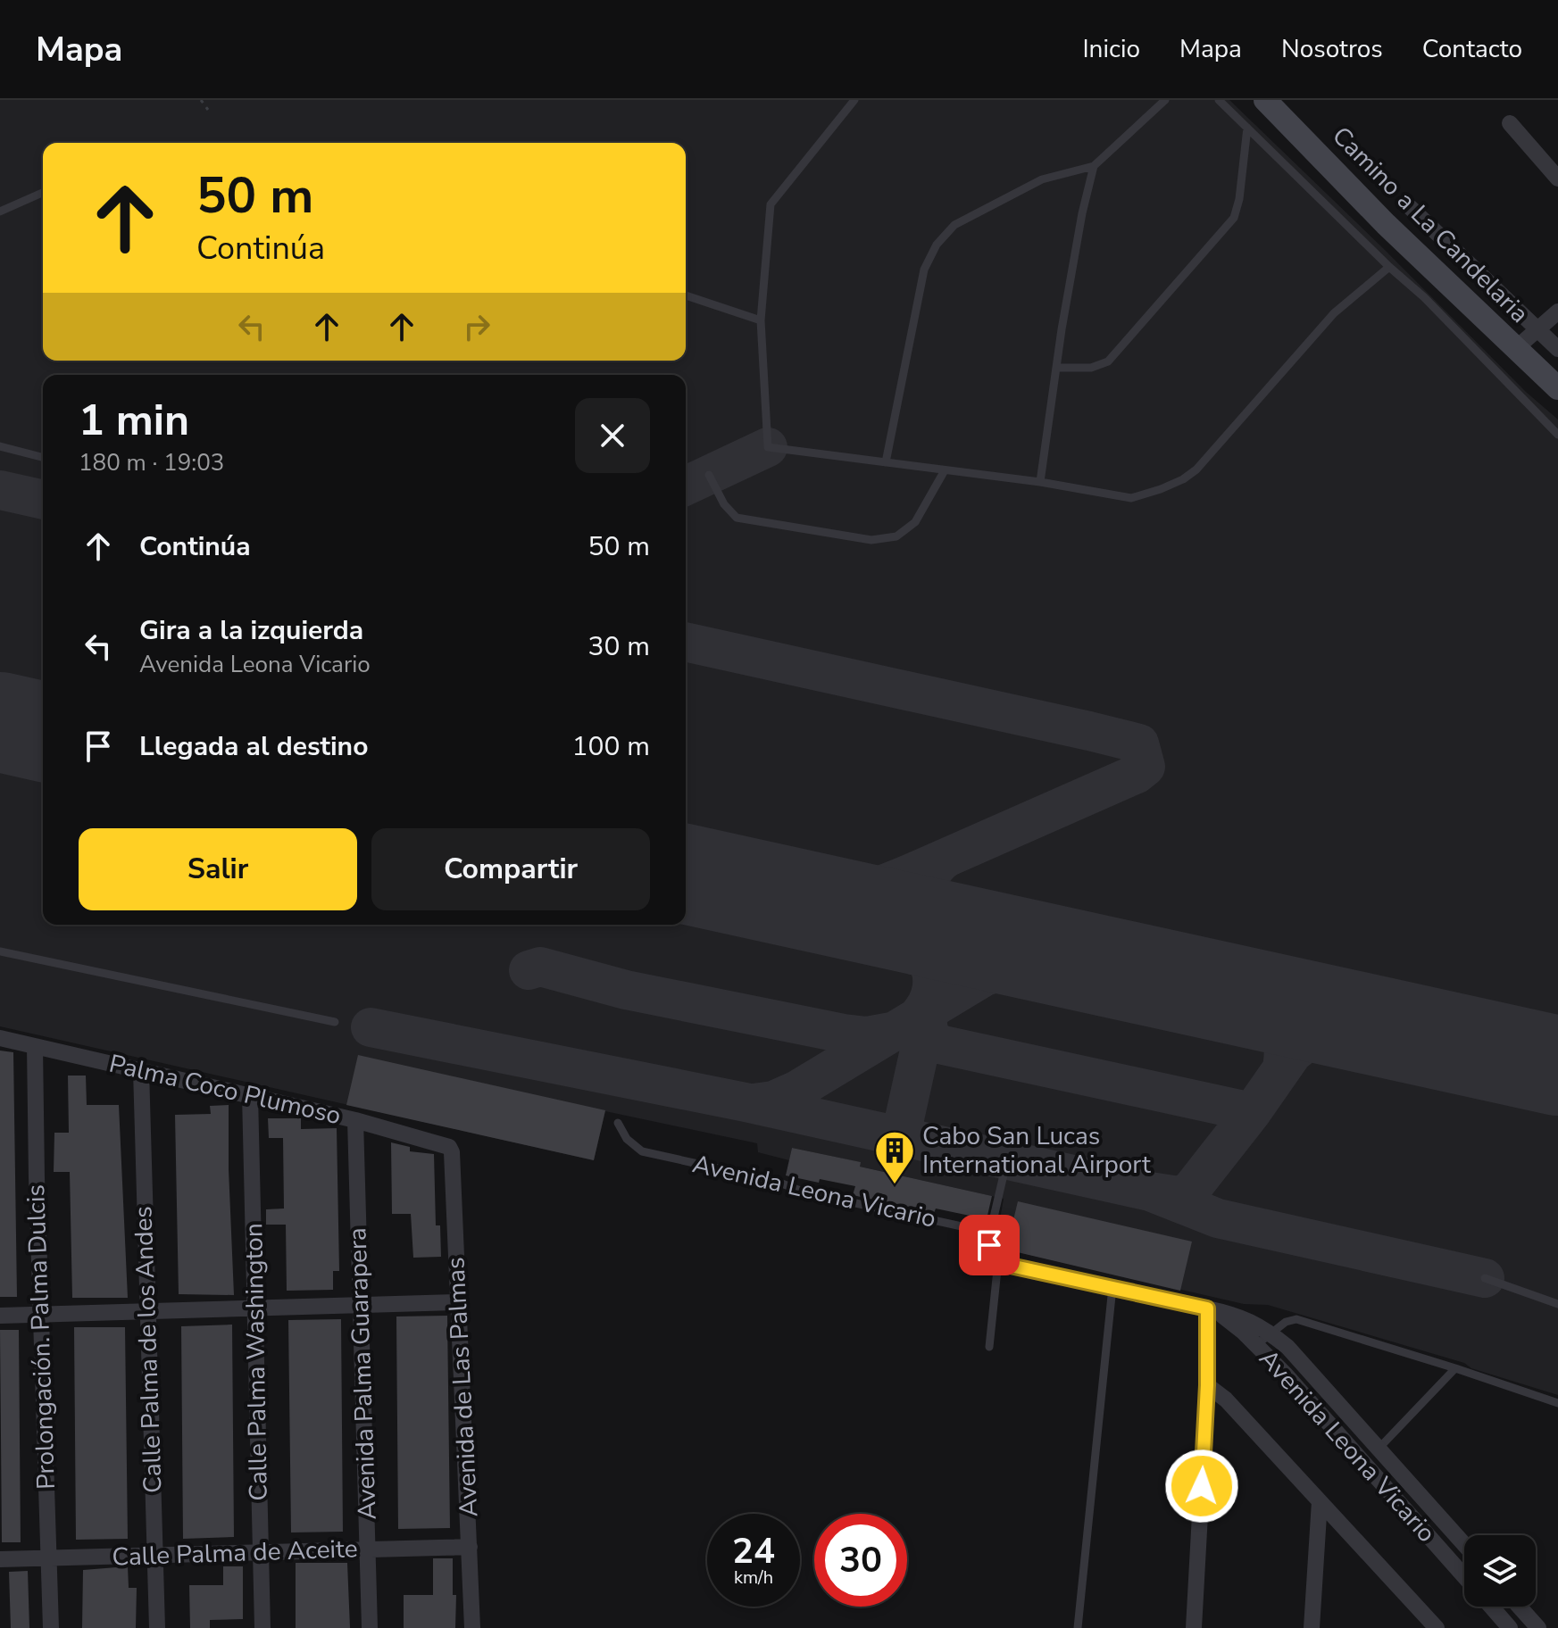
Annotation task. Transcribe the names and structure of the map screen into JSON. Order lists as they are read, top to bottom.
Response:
{
  "streets": {
    "street": [
      "Camino a La Candelaria",
      "Palma Coco Plumoso",
      "Avenida Leona Vicario",
      "Prolongación. Palma Dulcis",
      "Calle Palma de los Andes",
      "Calle Palma Washington",
      "Avenida Palma Guarapera",
      "Avenida de Las Palmas",
      "Calle Palma de Aceite"
    ]
  },
  "crossings": [
    ["Palma Coco Plumoso", "Prolongación. Palma Dulcis"],
    ["Palma Coco Plumoso", "Calle Palma de los Andes"],
    ["Palma Coco Plumoso", "Calle Palma Washington"],
    ["Palma Coco Plumoso", "Avenida Palma Guarapera"],
    ["Palma Coco Plumoso", "Avenida de Las Palmas"],
    ["Prolongación. Palma Dulcis", "Calle Palma de Aceite"],
    ["Calle Palma de los Andes", "Calle Palma de Aceite"],
    ["Calle Palma Washington", "Calle Palma de Aceite"],
    ["Avenida Palma Guarapera", "Calle Palma de Aceite"],
    ["Avenida de Las Palmas", "Calle Palma de Aceite"]
  ],
  "places": {
    "building": ["Cabo San Lucas International Airport"]
  },
  "page": {
    "header": "Mapa",
    "nav": [
      "Inicio",
      "Mapa",
      "Nosotros",
      "Contacto"
    ],
    "turn": ["50 m", "Continúa"],
    "heading": ["1 min", "180 m · 19:03"],
    "list": [
      {
        "name": "Continúa",
        "value": "50 m"
      },
      {
        "name": "Gira a la izquierda",
        "note": "Avenida Leona Vicario",
        "value": "30 m"
      },
      {
        "name": "Llegada al destino",
        "value": "100 m"
      }
    ],
    "buttons": ["Salir", "Compartir"],
    "speed": "24 km/h",
    "limit": "30"
  }
}
